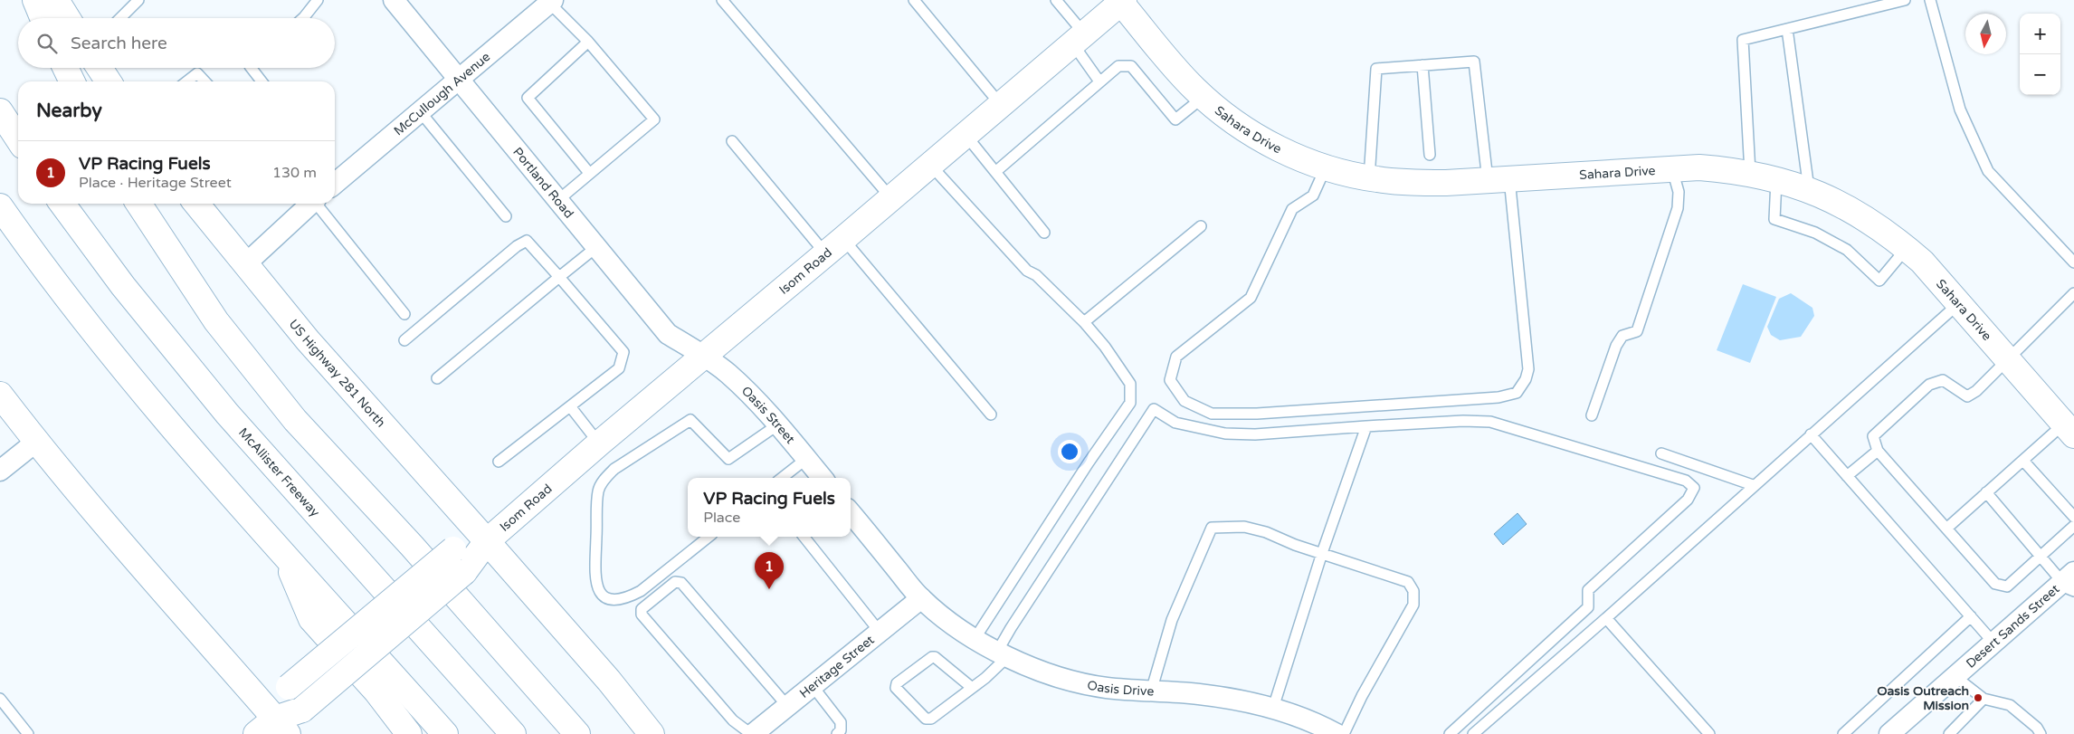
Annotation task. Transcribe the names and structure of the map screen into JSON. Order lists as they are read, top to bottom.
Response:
{
  "streets": {
    "main road": [
      "Sahara Drive",
      "Isom Road",
      "US Highway 281 North",
      "McAllister Freeway"
    ],
    "street": [
      "McCullough Avenue",
      "Portland Road",
      "Oasis Street",
      "Desert Sands Street",
      "Heritage Street",
      "Oasis Drive"
    ]
  },
  "crossings": [
    ["McCullough Avenue", "Portland Road"],
    ["Sahara Drive", "Isom Road"],
    ["Portland Road", "Isom Road"],
    ["Portland Road", "Oasis Street"],
    ["Isom Road", "US Highway 281 North"],
    ["Isom Road", "Oasis Street"],
    ["Heritage Street", "Oasis Drive"]
  ],
  "places": ["Oasis Outreach Mission"],
  "north": "bottom",
  "page": {
    "map_buttons": ["+", "−"],
    "search": "Search here",
    "heading": "Nearby",
    "list": [
      {
        "mark": "1",
        "name": "VP Racing Fuels",
        "note": "Place · Heritage Street",
        "value": "130 m"
      }
    ],
    "popup": ["VP Racing Fuels", "Place"],
    "pins": "1"
  }
}
